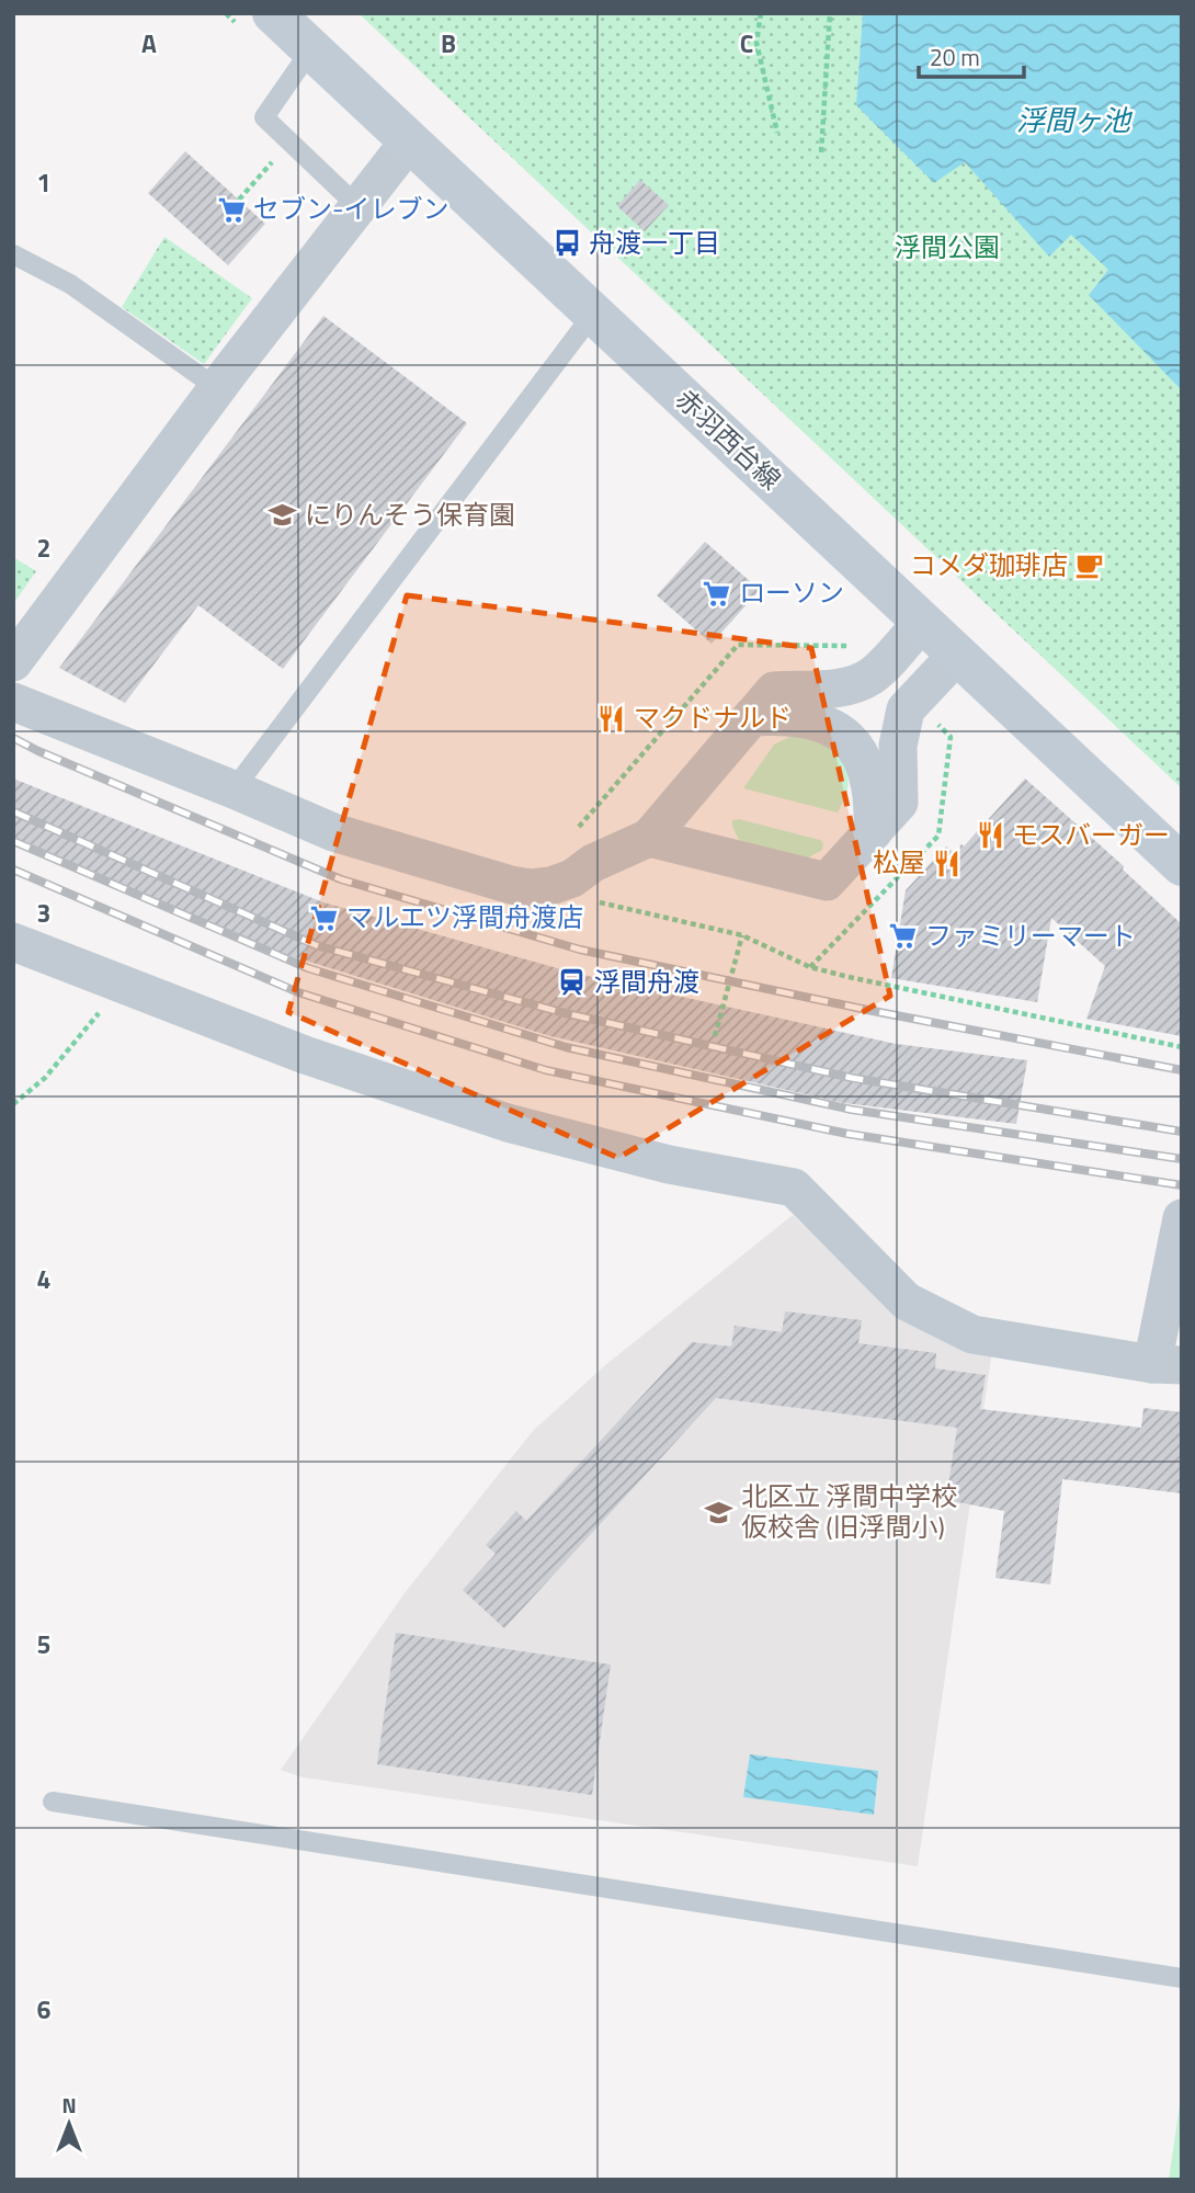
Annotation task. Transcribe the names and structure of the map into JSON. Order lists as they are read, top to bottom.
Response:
{
  "streets": {
    "main road": ["赤羽西台線"]
  },
  "water": ["浮間ヶ池"],
  "parks": ["浮間公園"],
  "places": {
    "supermarket": [
      "セブン-イレブン",
      "ローソン",
      "マルエツ浮間舟渡店",
      "ファミリーマート"
    ],
    "bus stop": ["舟渡一丁目"],
    "school or university": ["にりんそう保育園", "北区立 浮間中学校 仮校舎 (旧浮間小)"],
    "cafe": ["コメダ珈琲店"],
    "restaurant": ["マクドナルド", "モスバーガー", "松屋"],
    "station": ["浮間舟渡"]
  },
  "scale_bar": "20 m",
  "north": "top",
  "grid": {
    "columns": ["A", "B", "C"],
    "rows": [
      "1",
      "2",
      "3",
      "4",
      "5",
      "6"
    ]
  }
}
